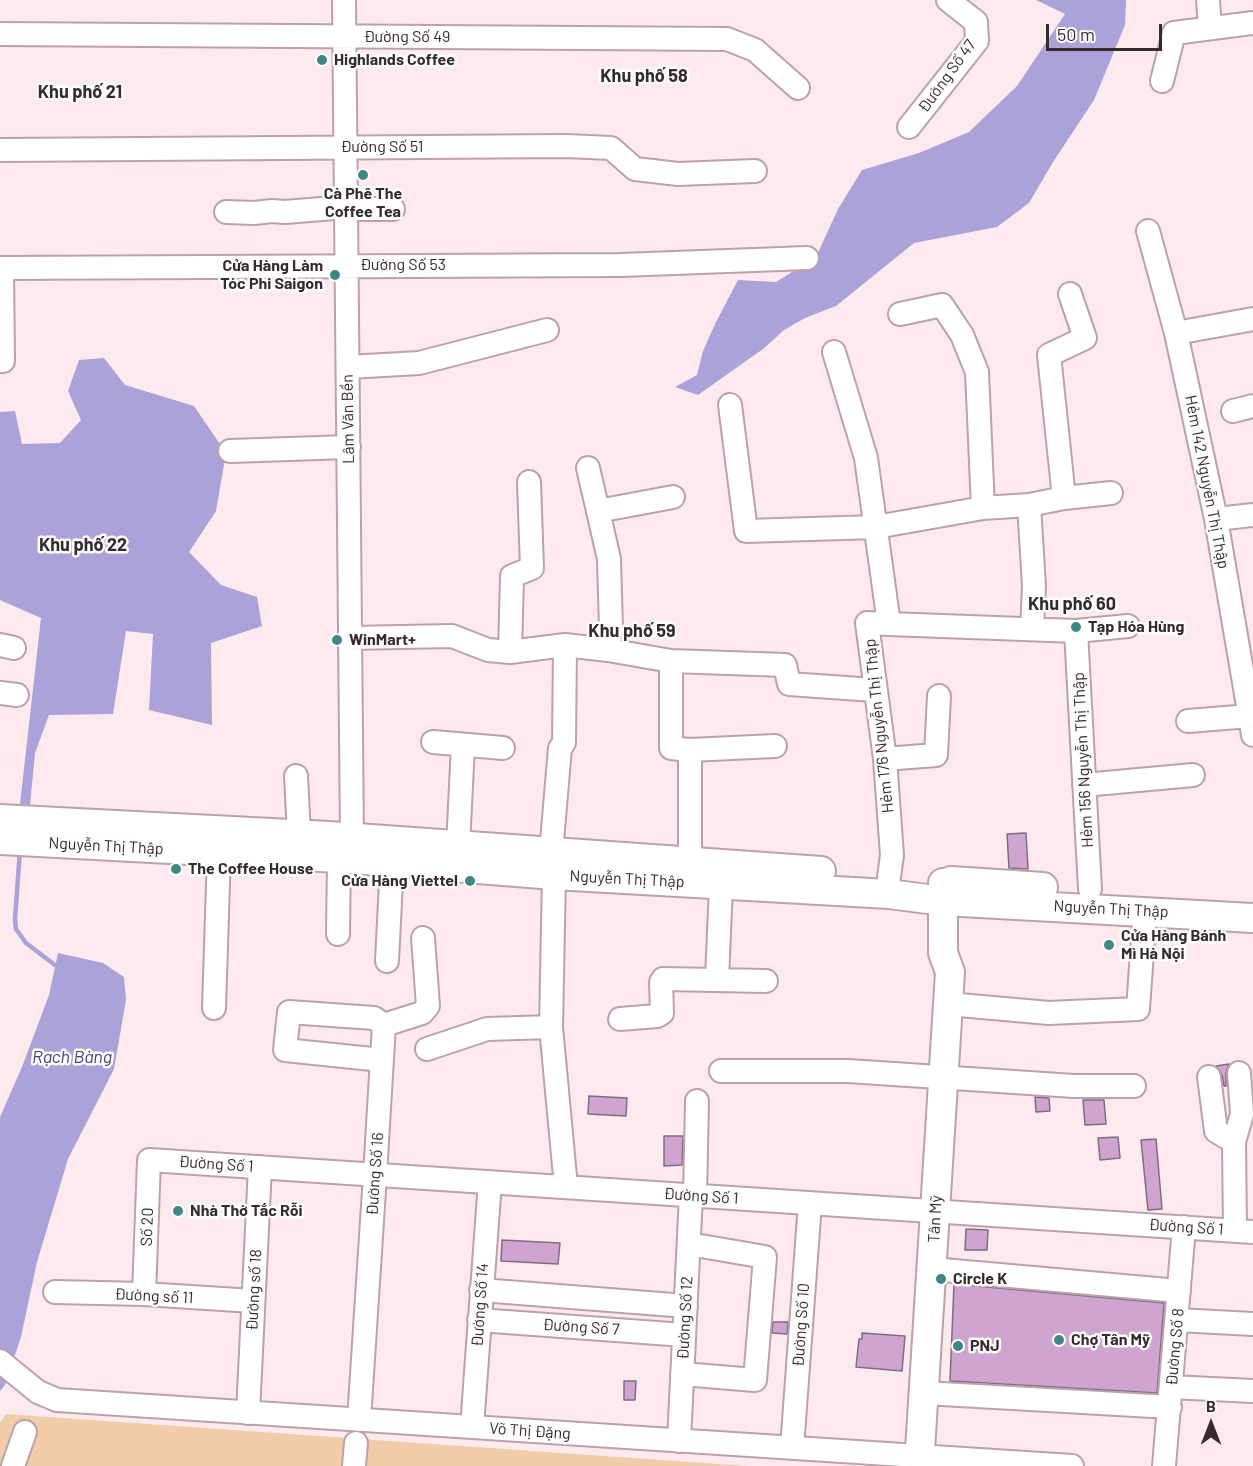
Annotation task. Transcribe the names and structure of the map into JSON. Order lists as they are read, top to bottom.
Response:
{
  "streets": {
    "main road": ["Nguyễn Thị Thập", "Tân Mỹ"],
    "street": [
      "Đường Số 49",
      "Đường Số 47",
      "Đường Số 51",
      "Đường Số 53",
      "Lâm Văn Bền",
      "Hẻm 142 Nguyễn Thị Thập",
      "Hẻm 176 Nguyễn Thị Thập",
      "Hẻm 156 Nguyễn Thị Thập",
      "Đường Số 1",
      "Đường Số 16",
      "Số 20",
      "Đường số 18",
      "Đường số 11",
      "Đường Số 14",
      "Đường Số 12",
      "Đường Số 10",
      "Đường Số 7",
      "Đường Số 8",
      "Võ Thị Đặng"
    ]
  },
  "crossings": [
    ["Đường Số 49", "Lâm Văn Bền"],
    ["Đường Số 51", "Lâm Văn Bền"],
    ["Đường Số 53", "Lâm Văn Bền"],
    ["Lâm Văn Bền", "Nguyễn Thị Thập"],
    ["Hẻm 176 Nguyễn Thị Thập", "Nguyễn Thị Thập"],
    ["Hẻm 156 Nguyễn Thị Thập", "Nguyễn Thị Thập"],
    ["Nguyễn Thị Thập", "Tân Mỹ"],
    ["Đường Số 1", "Đường Số 16"],
    ["Đường Số 1", "Tân Mỹ"],
    ["Đường Số 1", "Số 20"],
    ["Đường Số 1", "Đường số 18"],
    ["Đường Số 1", "Đường Số 14"],
    ["Đường Số 1", "Đường Số 12"],
    ["Đường Số 1", "Đường Số 10"],
    ["Đường Số 1", "Đường Số 8"],
    ["Đường Số 16", "Võ Thị Đặng"],
    ["Tân Mỹ", "Võ Thị Đặng"],
    ["Số 20", "Đường số 11"],
    ["Đường số 18", "Đường số 11"],
    ["Đường số 18", "Võ Thị Đặng"],
    ["Đường Số 14", "Đường Số 7"],
    ["Đường Số 14", "Võ Thị Đặng"],
    ["Đường Số 12", "Đường Số 7"],
    ["Đường Số 12", "Võ Thị Đặng"],
    ["Đường Số 10", "Võ Thị Đặng"]
  ],
  "districts": [
    "Khu phố 58",
    "Khu phố 21",
    "Khu phố 22",
    "Khu phố 60",
    "Khu phố 59"
  ],
  "water": ["Rạch Bàng"],
  "places": [
    "Highlands Coffee",
    "Cà Phê The Coffee Tea",
    "Cửa Hàng Làm Tóc Phi Saigon",
    "Tạp Hóa Hùng",
    "WinMart+",
    "The Coffee House",
    "Cửa Hàng Viettel",
    "Cửa Hàng Bánh Mì Hà Nội",
    "Nhà Thờ Tắc Rỗi",
    "Circle K",
    "Chợ Tân Mỹ",
    "PNJ"
  ],
  "scale_bar": "50 m",
  "north": "top"
}
